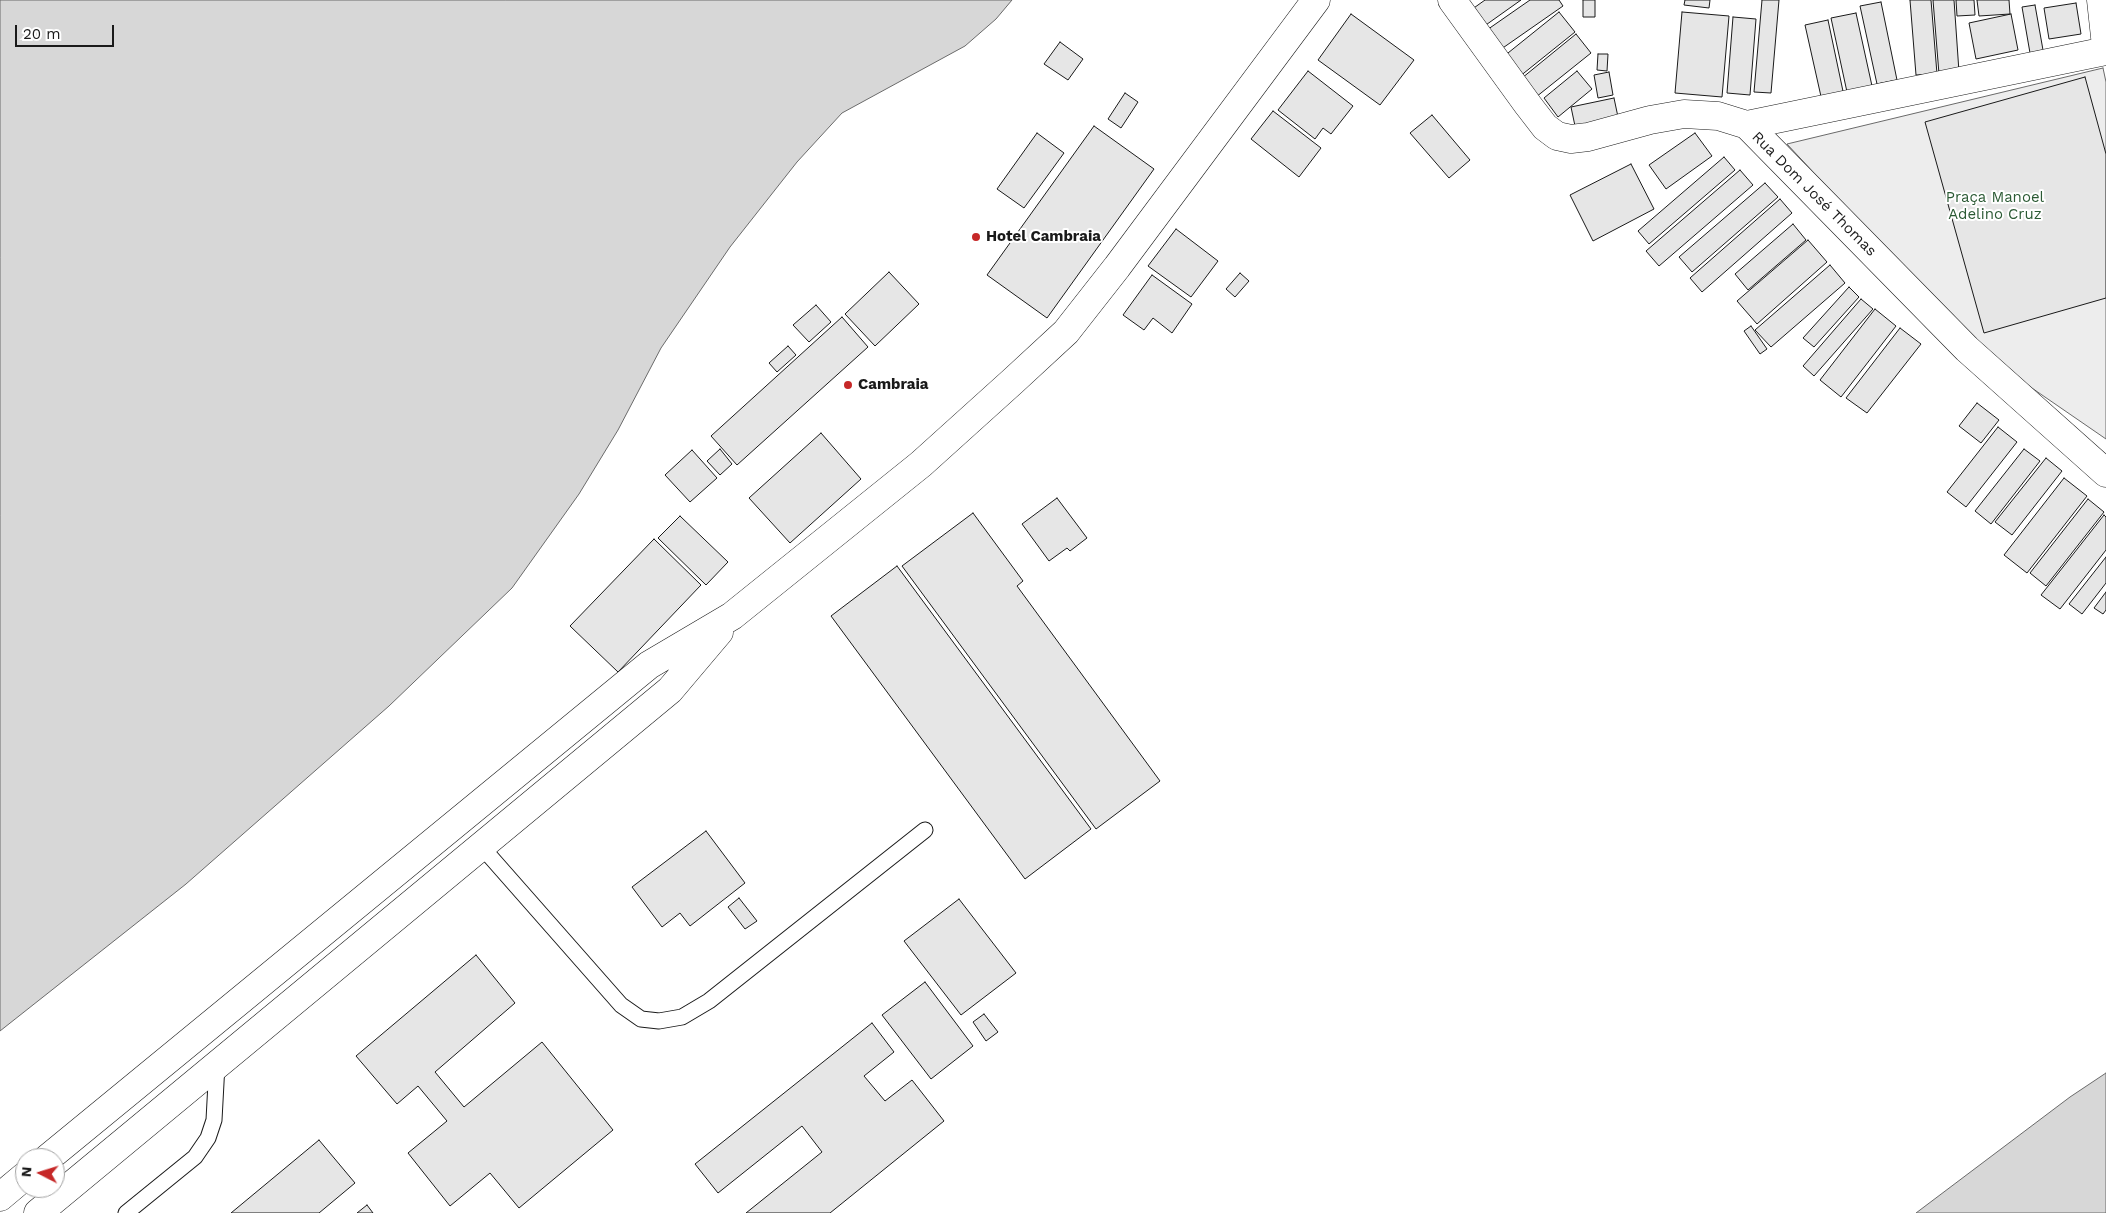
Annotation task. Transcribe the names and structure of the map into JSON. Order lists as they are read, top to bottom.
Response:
{
  "streets": {
    "main road": ["Rua Dom José Thomas"]
  },
  "parks": ["Praça Manoel Adelino Cruz"],
  "places": ["Hotel Cambraia", "Cambraia"],
  "scale_bar": "20 m",
  "north": "left"
}
